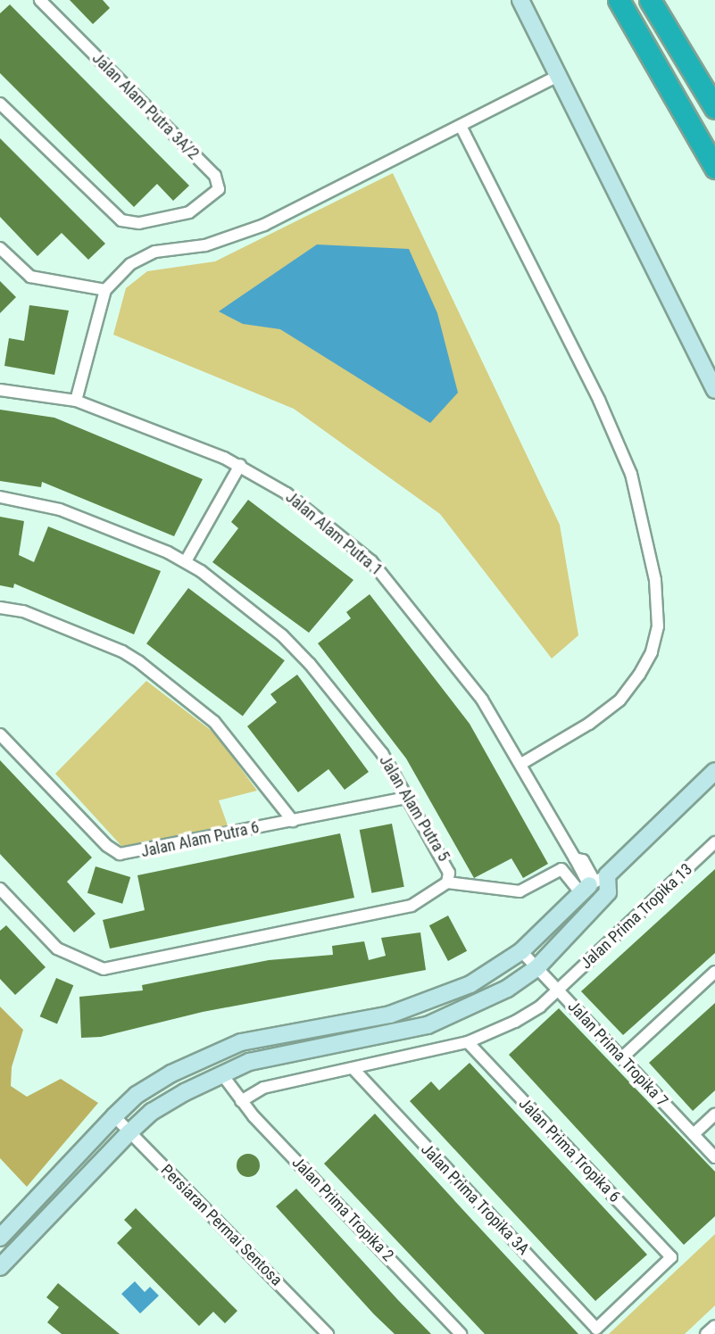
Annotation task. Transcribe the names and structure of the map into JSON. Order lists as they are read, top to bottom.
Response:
{
  "streets": {
    "street": [
      "Jalan Alam Putra 3A/2",
      "Jalan Alam Putra 1",
      "Jalan Alam Putra 5",
      "Jalan Alam Putra 6",
      "Jalan Prima Tropika 13",
      "Jalan Prima Tropika 7",
      "Jalan Prima Tropika 6",
      "Jalan Prima Tropika 3A",
      "Jalan Prima Tropika 2",
      "Persiaran Permai Sentosa"
    ]
  },
  "crossings": [
    ["Jalan Alam Putra 5", "Jalan Alam Putra 6"],
    ["Jalan Prima Tropika 13", "Jalan Prima Tropika 7"],
    ["Jalan Prima Tropika 13", "Jalan Prima Tropika 6"],
    ["Jalan Prima Tropika 13", "Jalan Prima Tropika 3A"],
    ["Jalan Prima Tropika 13", "Jalan Prima Tropika 2"],
    ["Jalan Prima Tropika 6", "Jalan Prima Tropika 3A"]
  ]
}
